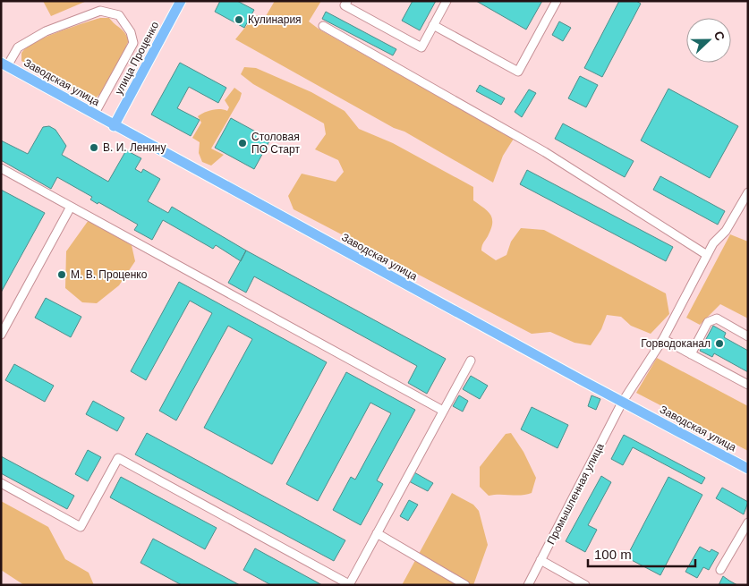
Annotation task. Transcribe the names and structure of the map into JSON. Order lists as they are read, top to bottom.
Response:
{
  "streets": {
    "main road": ["улица Проценко", "Заводская улица"],
    "street": ["Промышленная улица"]
  },
  "crossings": [
    ["улица Проценко", "Заводская улица"],
    ["Заводская улица", "Промышленная улица"]
  ],
  "places": [
    "Кулинария",
    "Столовая ПО Старт",
    "В. И. Ленину",
    "М. В. Проценко",
    "Горводоканал"
  ],
  "scale_bar": "100 m",
  "north": "right"
}
